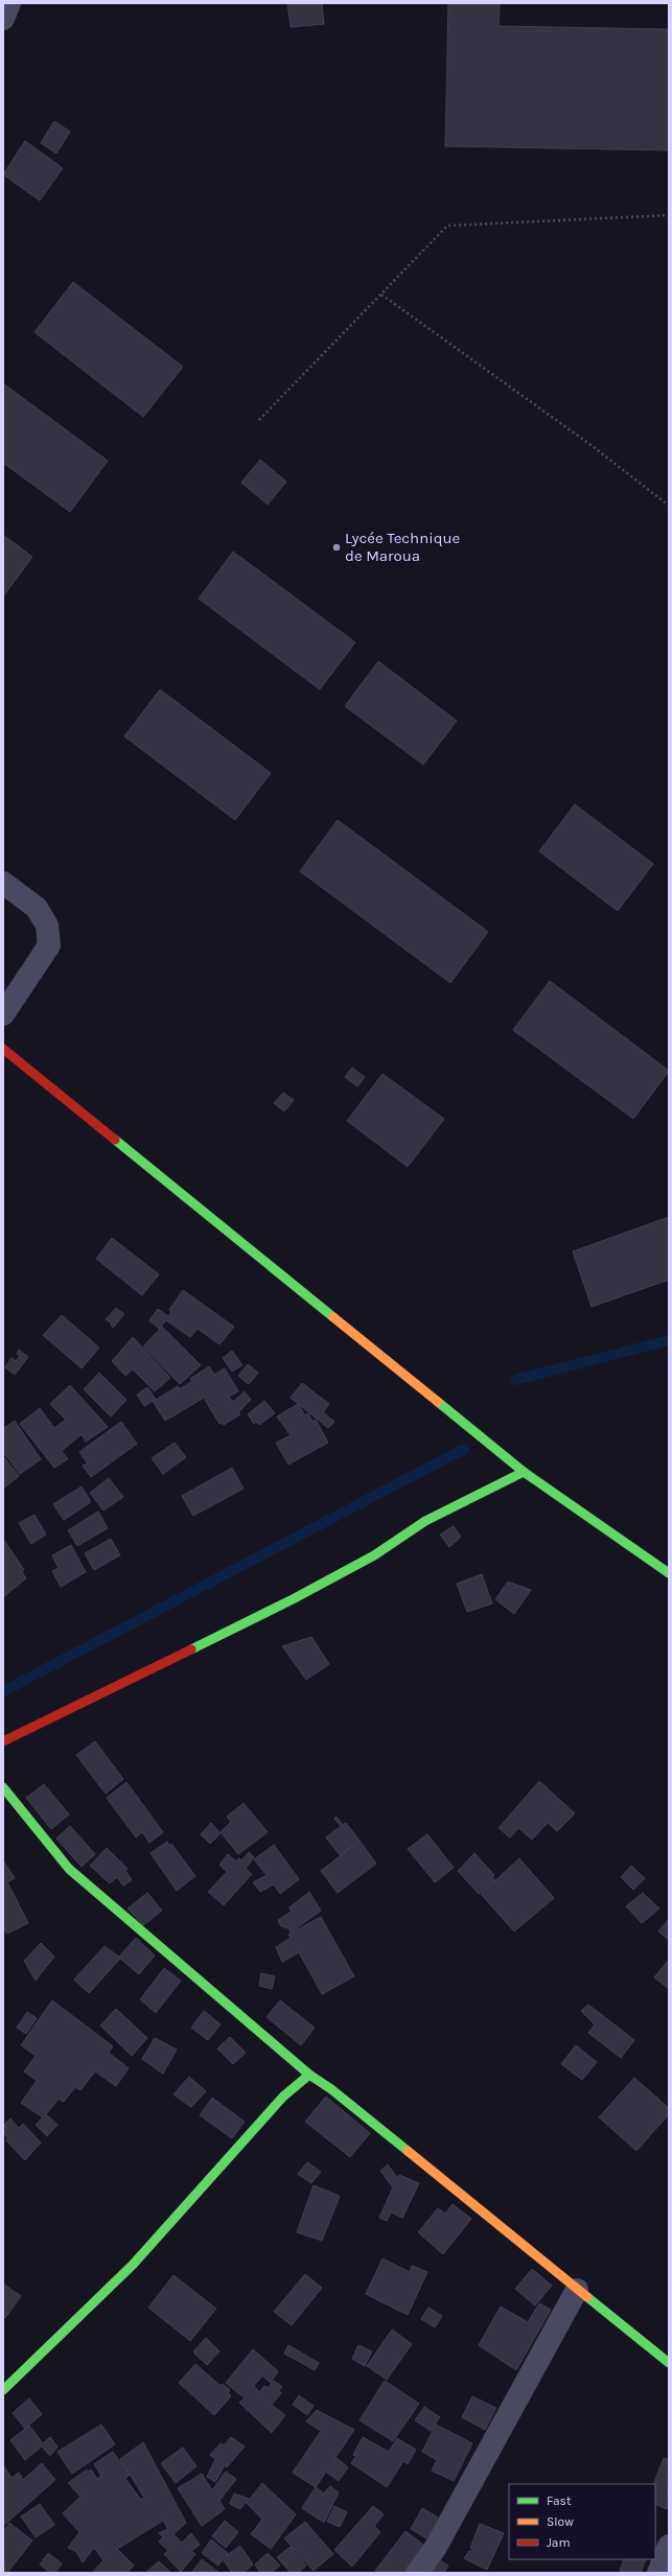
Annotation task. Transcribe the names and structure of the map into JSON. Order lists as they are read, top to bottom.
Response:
{
  "places": ["Lycée Technique de Maroua"],
  "legend": ["Fast", "Slow", "Jam"]
}
